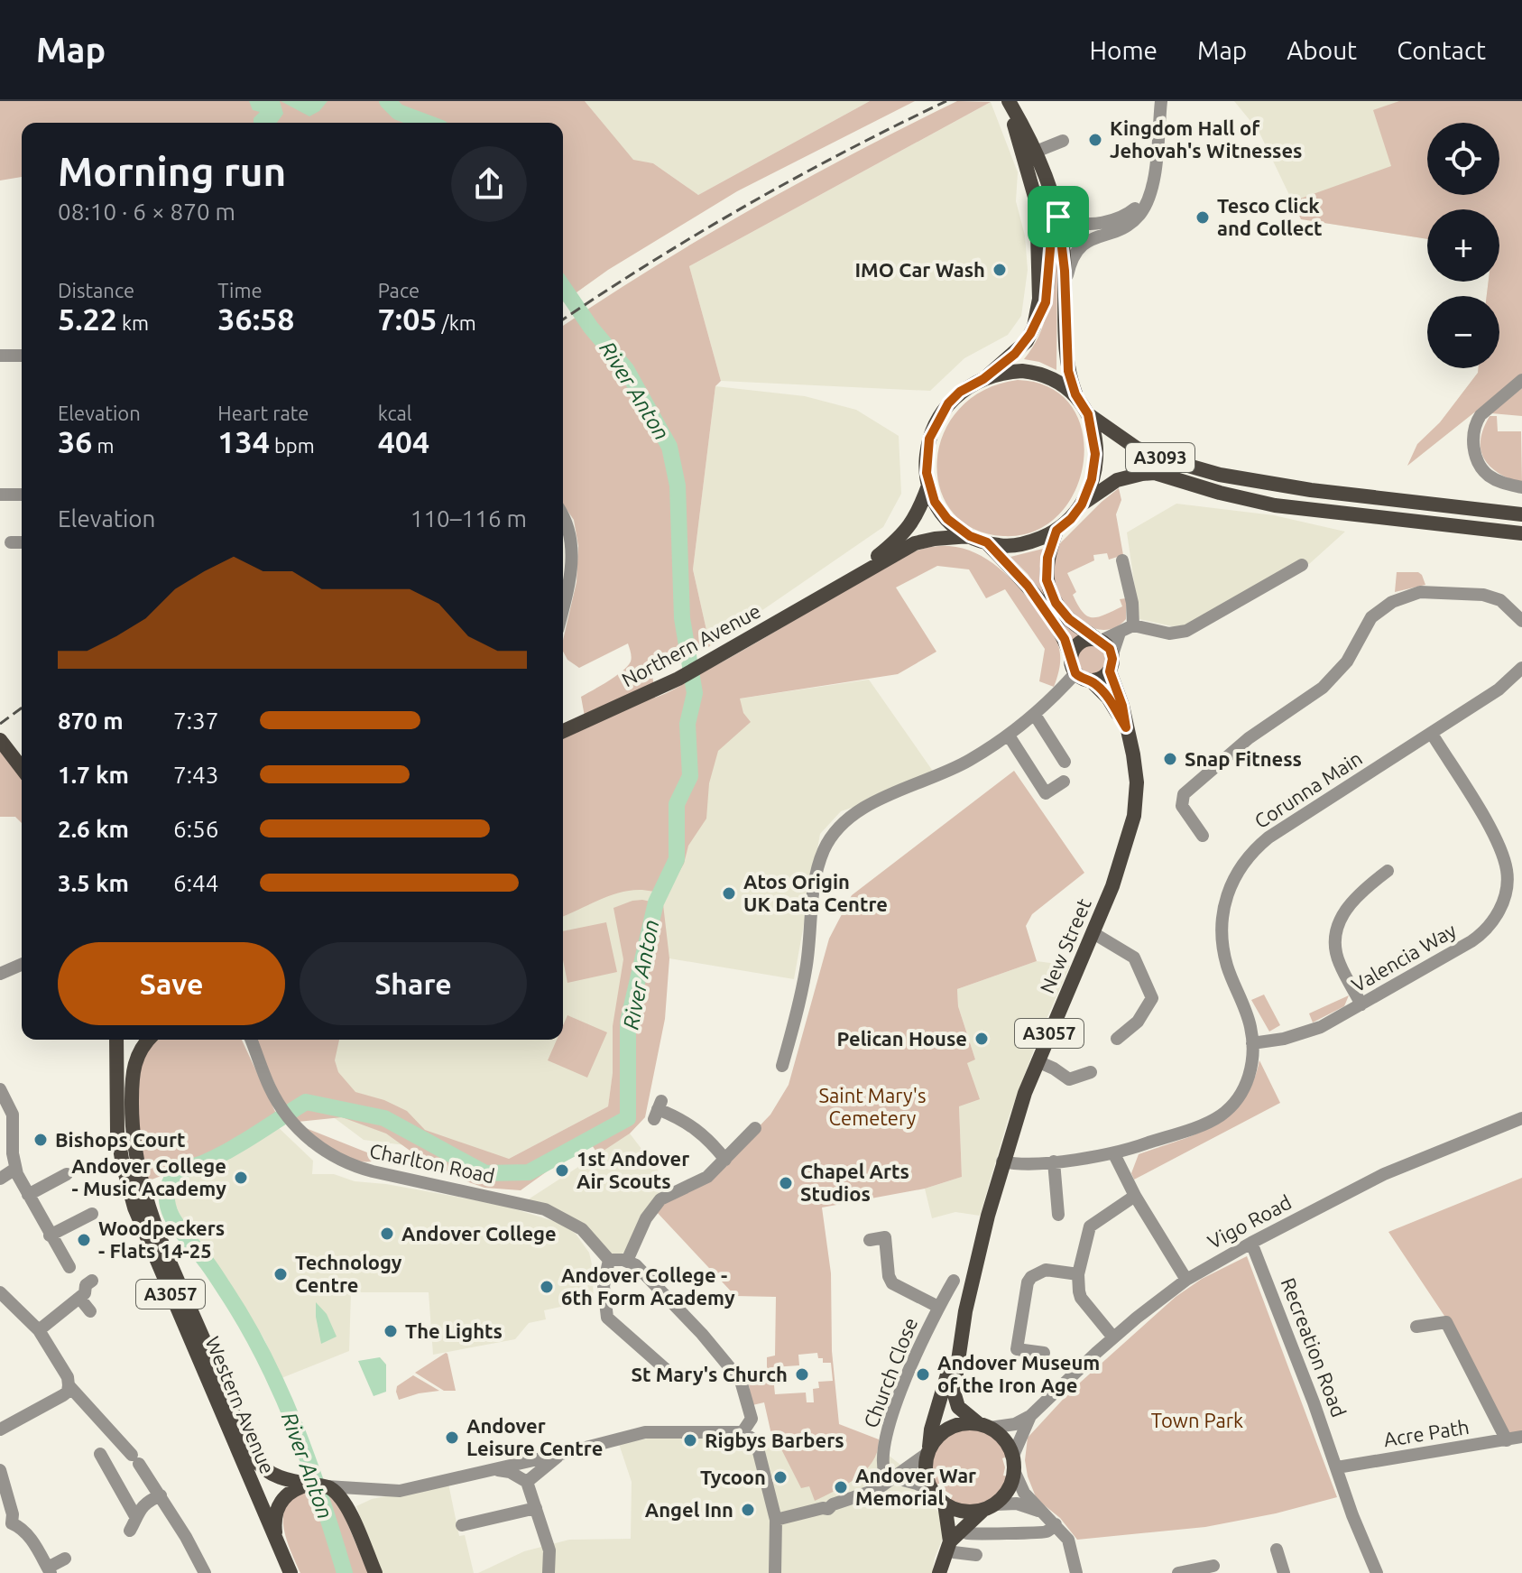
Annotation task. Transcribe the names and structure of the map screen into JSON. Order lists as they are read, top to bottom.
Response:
{
  "streets": {
    "main road": [
      "A3093",
      "Northern Avenue",
      "New Street",
      "A3057",
      "Western Avenue"
    ],
    "street": [
      "Corunna Main",
      "Valencia Way",
      "Charlton Road",
      "Vigo Road",
      "Recreation Road",
      "Church Close",
      "Acre Path"
    ]
  },
  "crossings": [
    ["A3093", "Northern Avenue"],
    ["Corunna Main", "New Street"],
    ["Corunna Main", "Valencia Way"],
    ["New Street", "A3057"],
    ["New Street", "Vigo Road"],
    ["A3057", "Vigo Road"],
    ["Vigo Road", "Recreation Road"],
    ["Recreation Road", "Acre Path"]
  ],
  "water": ["River Anton"],
  "parks": ["Saint Mary's Cemetery", "Town Park"],
  "places": [
    "Kingdom Hall of Jehovah's Witnesses",
    "Tesco Click and Collect",
    "IMO Car Wash",
    "Snap Fitness",
    "Atos Origin UK Data Centre",
    "Pelican House",
    "Bishops Court",
    "1st Andover Air Scouts",
    "Andover College - Music Academy",
    "Chapel Arts Studios",
    "Andover College",
    "Woodpeckers - Flats 14-25",
    "Technology Centre",
    "Andover College - 6th Form Academy",
    "The Lights",
    "St Mary's Church",
    "Andover Museum of the Iron Age",
    "Andover Leisure Centre",
    "Rigbys Barbers",
    "Tycoon",
    "Andover War Memorial",
    "Angel Inn"
  ],
  "page": {
    "header": "Map",
    "nav": [
      "Home",
      "Map",
      "About",
      "Contact"
    ],
    "map_buttons": ["+", "−"],
    "heading": ["Morning run", "08:10 · 6 × 870 m"],
    "stats": [
      ["Distance", "5.22 km"],
      ["Time", "36:58"],
      ["Pace", "7:05 /km"],
      ["Elevation", "36 m"],
      ["Heart rate", "134 bpm"],
      ["kcal", "404"]
    ],
    "chart": ["Elevation", "110–116 m"],
    "list": [
      {
        "name": "870 m",
        "note": "7:37"
      },
      {
        "name": "1.7 km",
        "note": "7:43"
      },
      {
        "name": "2.6 km",
        "note": "6:56"
      },
      {
        "name": "3.5 km",
        "note": "6:44"
      }
    ],
    "buttons": ["Save", "Share"]
  }
}
